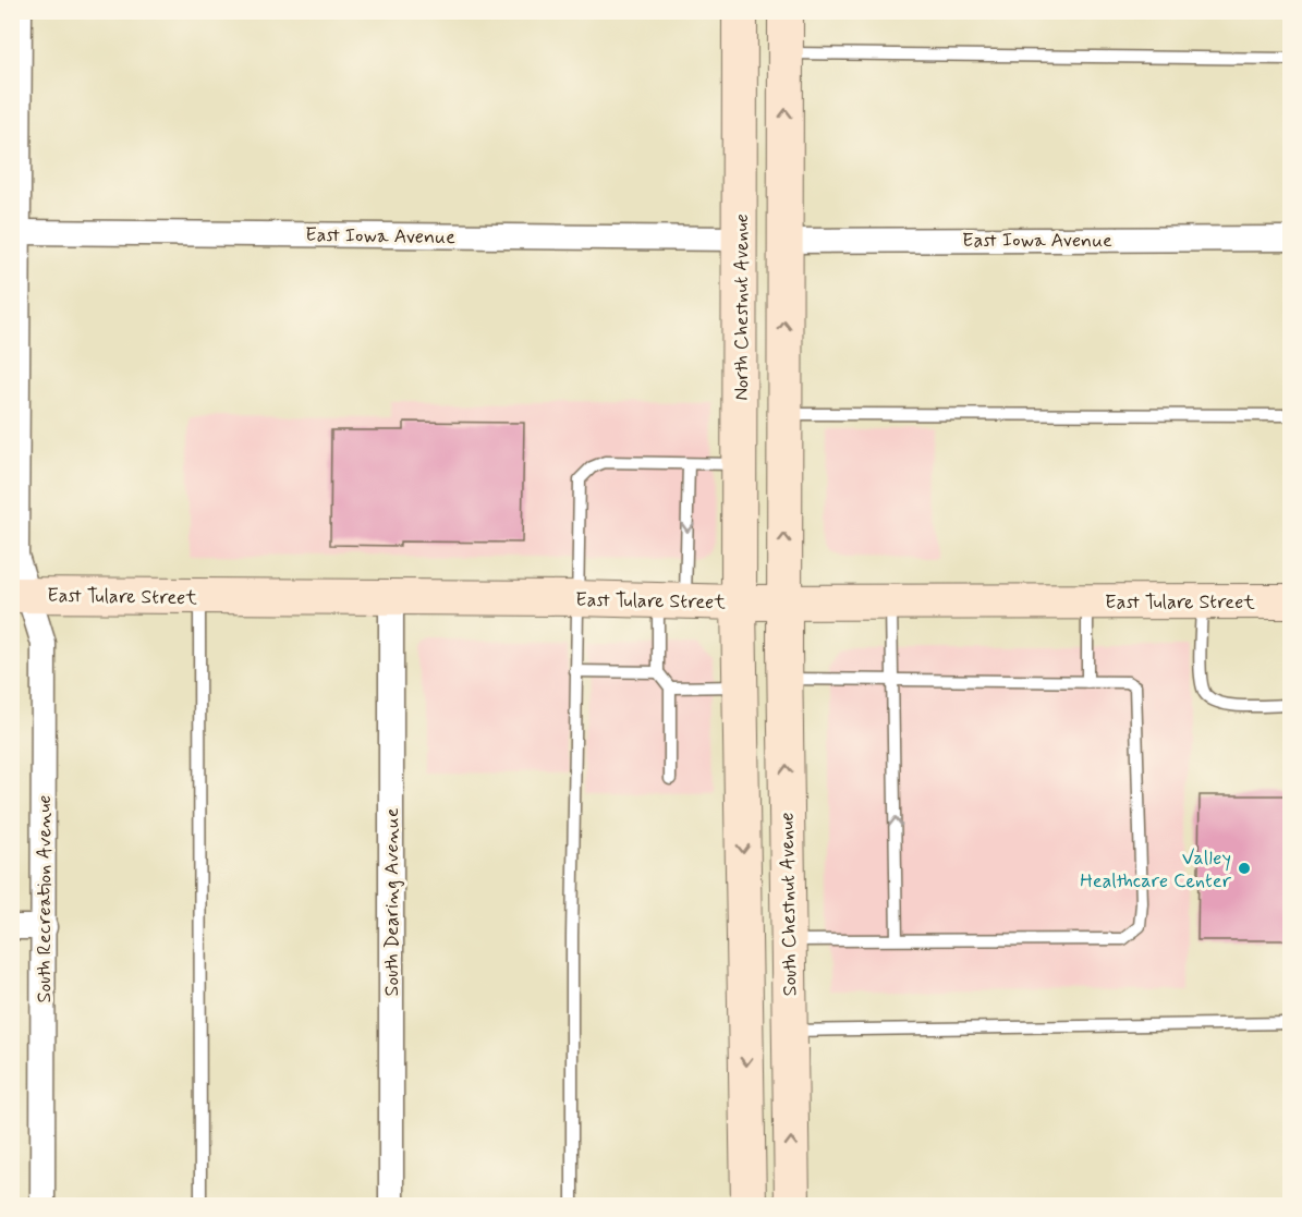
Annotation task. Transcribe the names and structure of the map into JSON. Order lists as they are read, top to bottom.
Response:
{
  "streets": {
    "main road": ["North Chestnut Avenue", "East Tulare Street", "South Chestnut Avenue"],
    "street": ["East Iowa Avenue", "South Recreation Avenue", "South Dearing Avenue"]
  },
  "crossings": [
    ["East Iowa Avenue", "North Chestnut Avenue"],
    ["East Iowa Avenue", "South Recreation Avenue"],
    ["North Chestnut Avenue", "East Tulare Street"],
    ["East Tulare Street", "South Recreation Avenue"],
    ["East Tulare Street", "South Dearing Avenue"],
    ["East Tulare Street", "South Chestnut Avenue"]
  ],
  "places": ["Valley Healthcare Center"]
}
